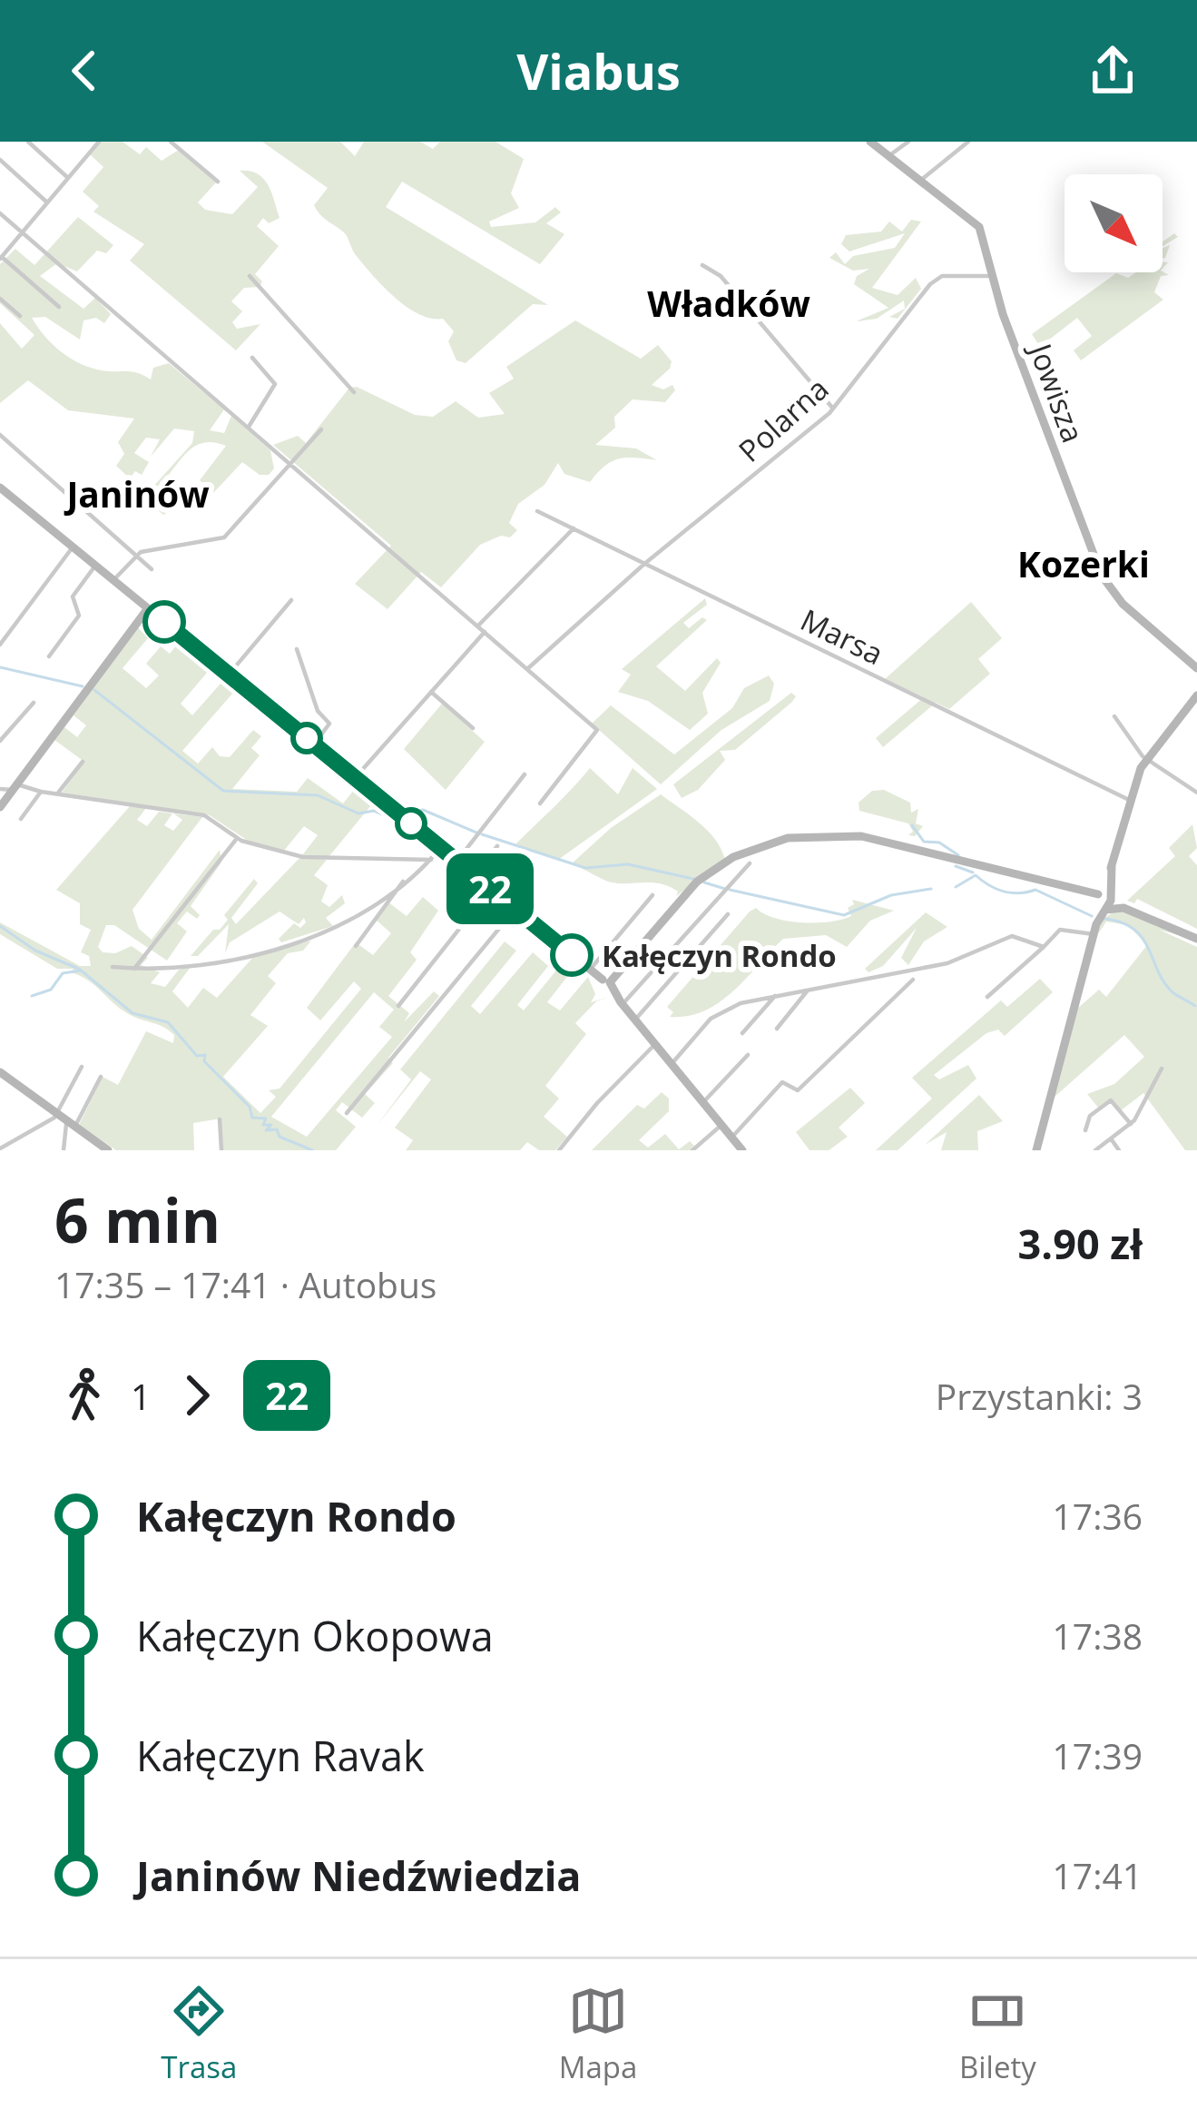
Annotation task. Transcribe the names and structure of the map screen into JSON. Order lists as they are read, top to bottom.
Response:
{
  "streets": {
    "main road": ["Jowisza"],
    "street": ["Polarna", "Marsa"]
  },
  "crossings": [
    ["Jowisza", "Polarna"],
    ["Polarna", "Marsa"]
  ],
  "districts": ["Władków", "Janinów", "Kozerki"],
  "places": ["Kałęczyn Rondo"],
  "lines": ["bus line 22"],
  "north": "bottom right",
  "page": {
    "header": "Viabus",
    "on_map": "22",
    "heading": ["6 min", "17:35 – 17:41 · Autobus", "3.90 zł"],
    "legs": ["1", "22", "Przystanki: 3"],
    "list": [
      {
        "name": "Kałęczyn Rondo",
        "value": "17:36"
      },
      {
        "name": "Kałęczyn Okopowa",
        "value": "17:38"
      },
      {
        "name": "Kałęczyn Ravak",
        "value": "17:39"
      },
      {
        "name": "Janinów Niedźwiedzia",
        "value": "17:41"
      }
    ],
    "tabs": ["Trasa", "Mapa", "Bilety"]
  }
}
